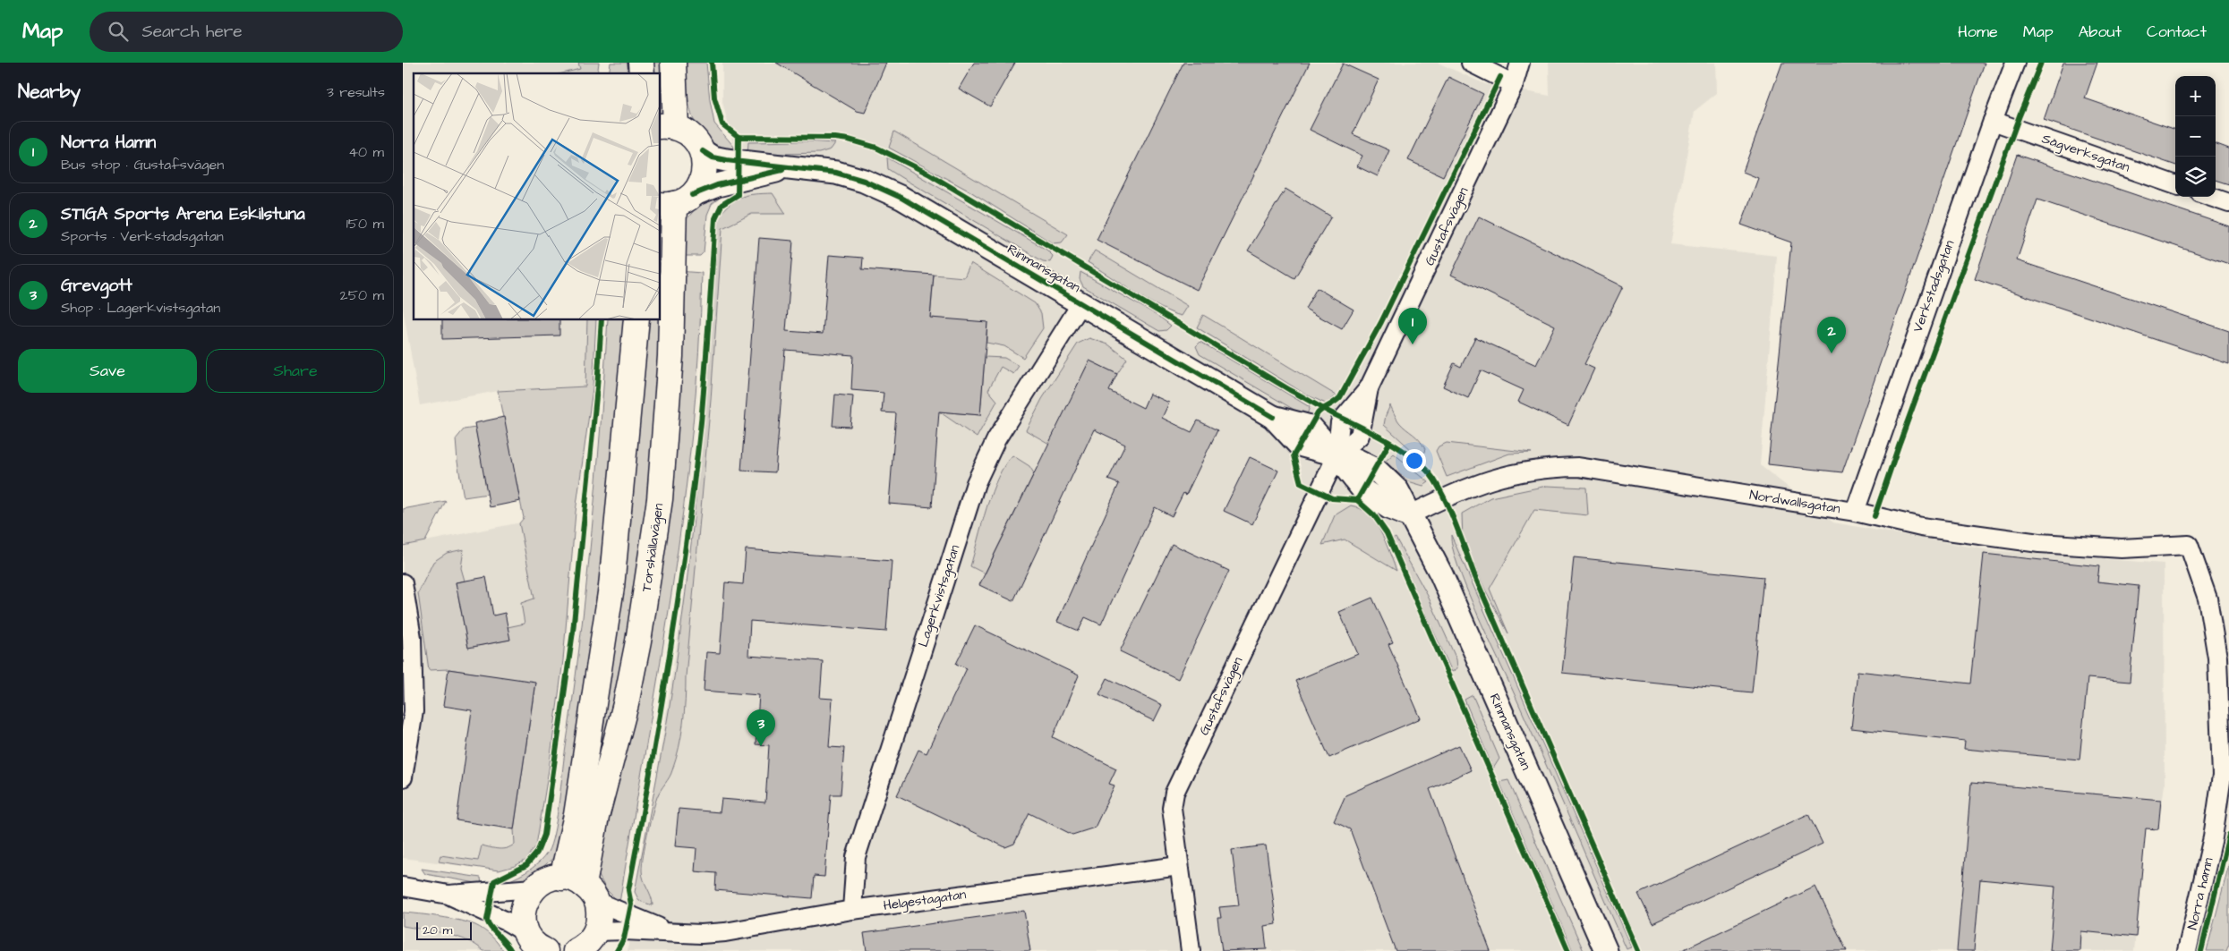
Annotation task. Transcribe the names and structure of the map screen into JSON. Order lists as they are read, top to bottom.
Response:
{
  "streets": {
    "main road": ["Torshällavägen"],
    "street": [
      "Sågverksgatan",
      "Gustafsvägen",
      "Rinmansgatan",
      "Verkstadsgatan",
      "Nordwallsgatan",
      "Lagerkvistsgatan",
      "Norra hamn",
      "Helgestagatan"
    ]
  },
  "crossings": [
    ["Sågverksgatan", "Verkstadsgatan"],
    ["Gustafsvägen", "Rinmansgatan"],
    ["Gustafsvägen", "Helgestagatan"],
    ["Rinmansgatan", "Nordwallsgatan"],
    ["Rinmansgatan", "Torshällavägen"],
    ["Rinmansgatan", "Lagerkvistsgatan"],
    ["Verkstadsgatan", "Nordwallsgatan"],
    ["Nordwallsgatan", "Norra hamn"],
    ["Torshällavägen", "Helgestagatan"],
    ["Lagerkvistsgatan", "Helgestagatan"]
  ],
  "scale_bar": "20 m",
  "page": {
    "header": "Map",
    "search": "Search here",
    "nav": [
      "Home",
      "Map",
      "About",
      "Contact"
    ],
    "heading": ["Nearby", "3 results"],
    "map_buttons": ["+", "−"],
    "list": [
      {
        "mark": "1",
        "name": "Norra Hamn",
        "note": "Bus stop · Gustafsvägen",
        "value": "40 m"
      },
      {
        "mark": "2",
        "name": "STIGA Sports Arena Eskilstuna",
        "note": "Sports · Verkstadsgatan",
        "value": "150 m"
      },
      {
        "mark": "3",
        "name": "Grevgott",
        "note": "Shop · Lagerkvistsgatan",
        "value": "250 m"
      }
    ],
    "pins": ["1", "2", "3"],
    "buttons": ["Save", "Share"],
    "scale": "20 m"
  }
}
